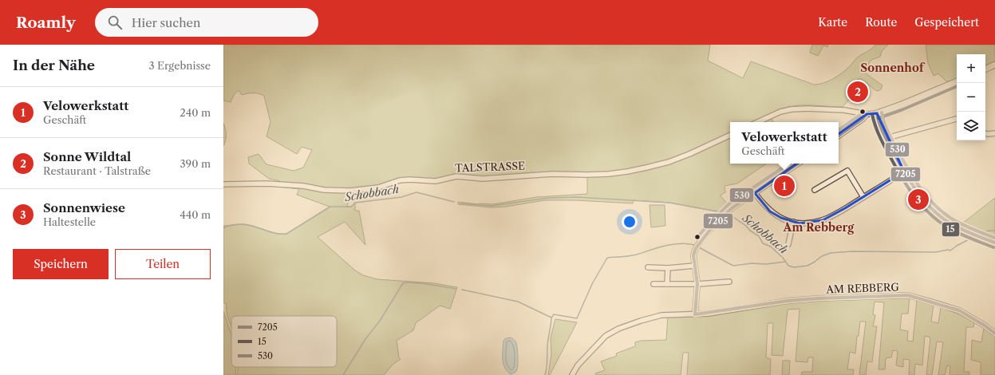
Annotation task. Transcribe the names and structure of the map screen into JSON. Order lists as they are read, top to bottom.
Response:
{
  "streets": {
    "street": ["TALSTRASSE", "AM REBBERG"]
  },
  "districts": ["Sonnenhof", "Am Rebberg"],
  "water": ["Schobbach"],
  "lines": ["transit line 15", "transit line 530", "transit line 7205"],
  "legend": ["7205", "15", "530"],
  "page": {
    "header": "Roamly",
    "search": "Hier suchen",
    "nav": ["Karte", "Route", "Gespeichert"],
    "heading": ["In der Nähe", "3 Ergebnisse"],
    "map_buttons": ["+", "−"],
    "pins": ["2", "1", "3"],
    "list": [
      {
        "mark": "1",
        "name": "Velowerkstatt",
        "note": "Geschäft",
        "value": "240 m"
      },
      {
        "mark": "2",
        "name": "Sonne Wildtal",
        "note": "Restaurant · Talstraße",
        "value": "390 m"
      },
      {
        "mark": "3",
        "name": "Sonnenwiese",
        "note": "Haltestelle",
        "value": "440 m"
      }
    ],
    "popup": ["Velowerkstatt", "Geschäft"],
    "buttons": ["Speichern", "Teilen"]
  }
}
